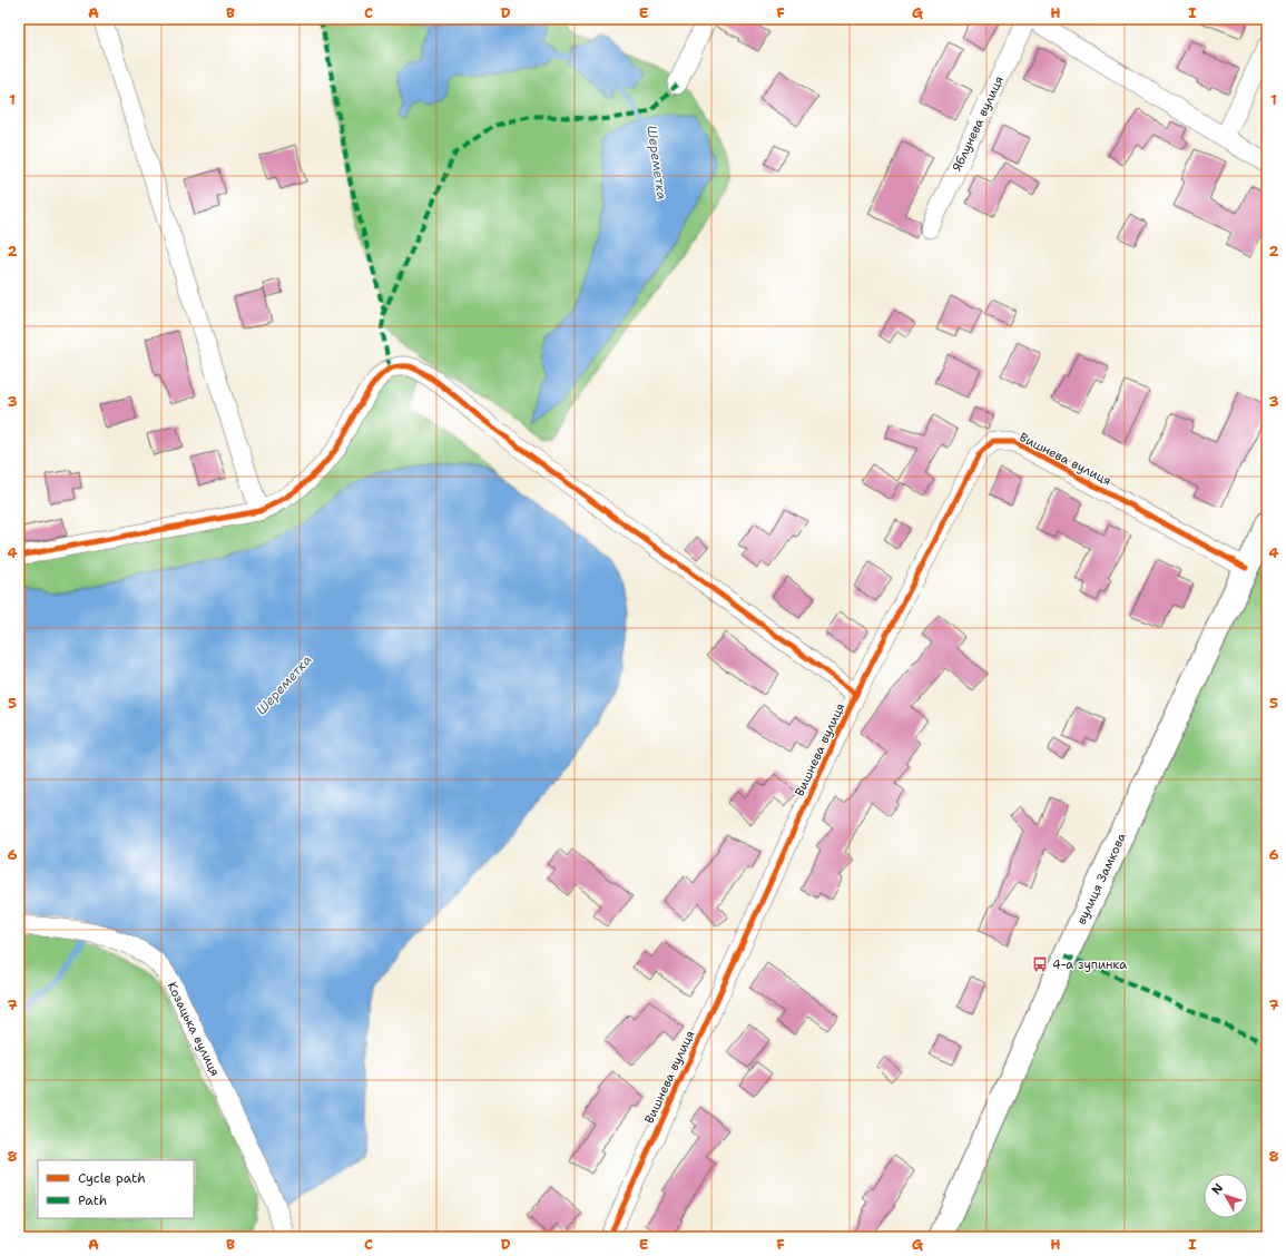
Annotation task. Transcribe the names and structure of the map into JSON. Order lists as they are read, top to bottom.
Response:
{
  "streets": {
    "street": [
      "Яблунева вулиця",
      "Вишнева вулиця",
      "вулиця Замкова",
      "Козацька вулиця"
    ]
  },
  "crossings": [
    ["Вишнева вулиця", "вулиця Замкова"]
  ],
  "water": ["Шереметка"],
  "places": {
    "bus stop": ["4-а зупинка"]
  },
  "legend": ["Cycle path", "Path"],
  "north": "top left",
  "grid": {
    "columns": [
      "A",
      "B",
      "C",
      "D",
      "E",
      "F",
      "G",
      "H",
      "I"
    ],
    "rows": [
      "1",
      "2",
      "3",
      "4",
      "5",
      "6",
      "7",
      "8"
    ]
  }
}
